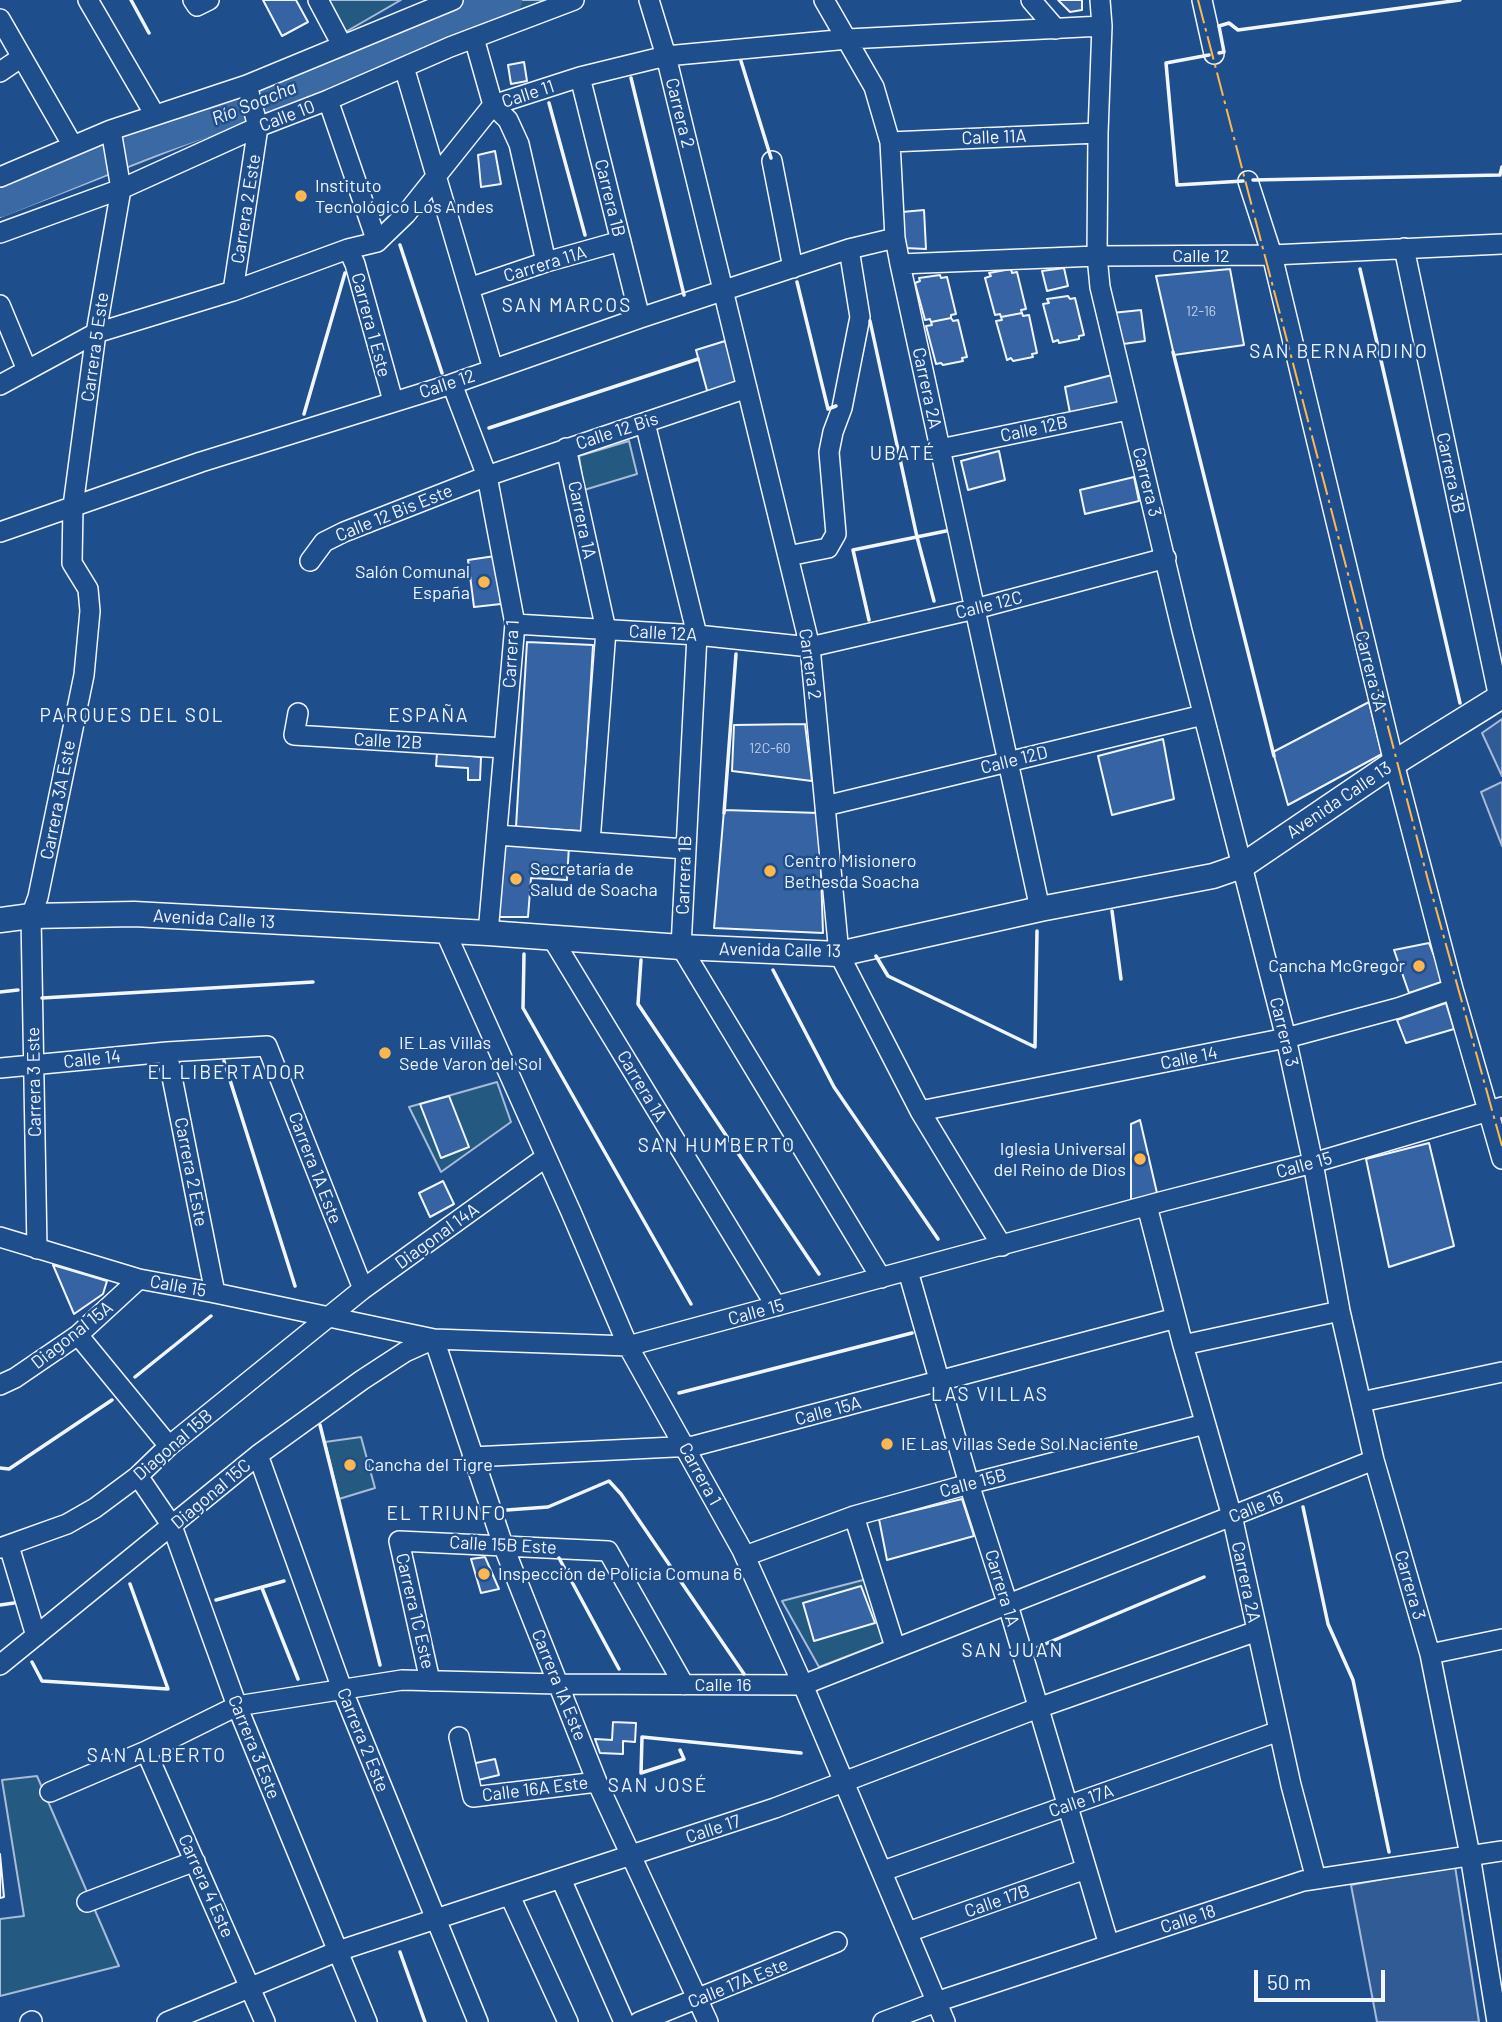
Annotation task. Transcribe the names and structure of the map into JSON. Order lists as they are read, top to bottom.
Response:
{
  "streets": {
    "main road": ["Avenida Calle 13"],
    "street": [
      "Calle 11",
      "Carrera 2",
      "Calle 10",
      "Calle 11A",
      "Carrera 1B",
      "Carrera 2 Este",
      "Calle 12",
      "Carrera 11A",
      "Carrera 1 Este",
      "Carrera 5 Este",
      "Carrera 2A",
      "Calle 12B",
      "Calle 12 Bis",
      "Carrera 3B",
      "Carrera 3",
      "Calle 12 Bis Este",
      "Carrera 1A",
      "Calle 12C",
      "Calle 12A",
      "Carrera 1",
      "Carrera 3A",
      "Calle 12D",
      "Carrera 3A Este",
      "Calle 14",
      "Carrera 3 Este",
      "Calle 15",
      "Carrera 1A Este",
      "Diagonal 14A",
      "Diagonal 15A",
      "Calle 15A",
      "Diagonal 15B",
      "Calle 15B",
      "Diagonal 15C",
      "Calle 16",
      "Calle 15B Este",
      "Carrera 1C Este",
      "Calle 16A Este",
      "Calle 17A",
      "Calle 17",
      "Carrera 4 Este",
      "Calle 17B",
      "Calle 18",
      "Calle 17A Este"
    ]
  },
  "crossings": [
    ["Calle 11", "Carrera 2"],
    ["Calle 11", "Carrera 1B"],
    ["Calle 11", "Carrera 2A"],
    ["Calle 11", "Carrera 3"],
    ["Carrera 2", "Calle 12"],
    ["Carrera 2", "Calle 12 Bis"],
    ["Carrera 2", "Calle 12C"],
    ["Carrera 2", "Calle 12A"],
    ["Carrera 2", "Calle 12D"],
    ["Carrera 2", "Avenida Calle 13"],
    ["Carrera 2", "Calle 14"],
    ["Carrera 2", "Calle 15"],
    ["Calle 10", "Carrera 2 Este"],
    ["Calle 10", "Carrera 5 Este"],
    ["Calle 11A", "Carrera 2A"],
    ["Calle 11A", "Carrera 3"],
    ["Carrera 1B", "Calle 12"],
    ["Carrera 1B", "Carrera 11A"],
    ["Carrera 1B", "Calle 12 Bis"],
    ["Carrera 1B", "Calle 12A"],
    ["Carrera 1B", "Avenida Calle 13"],
    ["Carrera 2 Este", "Calle 14"],
    ["Carrera 2 Este", "Calle 15"],
    ["Carrera 2 Este", "Diagonal 15C"],
    ["Carrera 2 Este", "Calle 16"],
    ["Carrera 2 Este", "Calle 17"],
    ["Calle 12", "Carrera 1 Este"],
    ["Calle 12", "Carrera 5 Este"],
    ["Calle 12", "Carrera 2A"],
    ["Calle 12", "Carrera 3B"],
    ["Calle 12", "Carrera 3"],
    ["Calle 12", "Carrera 1"],
    ["Calle 12", "Carrera 3A"],
    ["Calle 12", "Carrera 3A Este"],
    ["Carrera 5 Este", "Carrera 3A Este"],
    ["Carrera 2A", "Calle 12B"],
    ["Carrera 2A", "Calle 12C"],
    ["Carrera 2A", "Calle 12D"],
    ["Carrera 2A", "Avenida Calle 13"],
    ["Carrera 2A", "Calle 15"],
    ["Carrera 2A", "Calle 15A"],
    ["Carrera 2A", "Calle 15B"],
    ["Carrera 2A", "Calle 16"],
    ["Carrera 2A", "Calle 17A"],
    ["Carrera 2A", "Calle 17"],
    ["Carrera 2A", "Calle 18"],
    ["Calle 12B", "Carrera 3"],
    ["Calle 12B", "Carrera 1"],
    ["Calle 12 Bis", "Calle 12 Bis Este"],
    ["Calle 12 Bis", "Carrera 1A"],
    ["Calle 12 Bis", "Carrera 1"],
    ["Carrera 3B", "Avenida Calle 13"],
    ["Carrera 3", "Calle 12C"],
    ["Carrera 3", "Calle 12D"],
    ["Carrera 3", "Avenida Calle 13"],
    ["Carrera 3", "Calle 14"],
    ["Carrera 3", "Calle 15"],
    ["Carrera 3", "Calle 16"],
    ["Carrera 3", "Calle 18"],
    ["Calle 12 Bis Este", "Carrera 1"],
    ["Carrera 1A", "Calle 12A"],
    ["Carrera 1A", "Avenida Calle 13"],
    ["Carrera 1A", "Calle 15"],
    ["Carrera 1A", "Calle 15A"],
    ["Carrera 1A", "Calle 15B"],
    ["Carrera 1A", "Calle 16"],
    ["Carrera 1A", "Calle 17A"],
    ["Carrera 1A", "Calle 17"],
    ["Carrera 1A", "Calle 17B"],
    ["Carrera 1A", "Calle 18"],
    ["Calle 12C", "Calle 12A"],
    ["Calle 12A", "Carrera 1"],
    ["Carrera 1", "Avenida Calle 13"],
    ["Carrera 1", "Calle 15"],
    ["Carrera 1", "Diagonal 14A"],
    ["Carrera 1", "Calle 15A"],
    ["Carrera 1", "Calle 15B"],
    ["Carrera 1", "Calle 16"],
    ["Carrera 1", "Calle 17A"],
    ["Carrera 1", "Calle 17"],
    ["Carrera 1", "Calle 17B"],
    ["Carrera 1", "Calle 18"],
    ["Carrera 3A", "Avenida Calle 13"],
    ["Carrera 3A", "Calle 14"],
    ["Carrera 3A", "Calle 15"],
    ["Carrera 3A Este", "Avenida Calle 13"],
    ["Carrera 3A Este", "Carrera 3 Este"],
    ["Avenida Calle 13", "Carrera 3 Este"],
    ["Calle 14", "Carrera 3 Este"],
    ["Calle 14", "Carrera 1A Este"],
    ["Carrera 3 Este", "Calle 15"],
    ["Carrera 3 Este", "Diagonal 15B"],
    ["Carrera 3 Este", "Diagonal 15C"],
    ["Carrera 3 Este", "Calle 16"],
    ["Carrera 3 Este", "Calle 17"],
    ["Calle 15", "Carrera 1A Este"],
    ["Calle 15", "Diagonal 14A"],
    ["Calle 15", "Diagonal 15A"],
    ["Calle 15", "Diagonal 15B"],
    ["Calle 15", "Diagonal 15C"],
    ["Carrera 1A Este", "Diagonal 14A"],
    ["Carrera 1A Este", "Calle 15A"],
    ["Carrera 1A Este", "Diagonal 15C"],
    ["Carrera 1A Este", "Calle 16"],
    ["Carrera 1A Este", "Calle 15B Este"],
    ["Carrera 1A Este", "Calle 16A Este"],
    ["Carrera 1A Este", "Calle 17"],
    ["Carrera 1A Este", "Calle 17A Este"],
    ["Diagonal 14A", "Diagonal 15B"],
    ["Calle 16", "Calle 15B Este"],
    ["Calle 16", "Carrera 1C Este"],
    ["Calle 16", "Carrera 4 Este"],
    ["Calle 15B Este", "Carrera 1C Este"],
    ["Calle 17", "Carrera 4 Este"]
  ],
  "districts": [
    "SAN MARCOS",
    "SAN BERNARDINO",
    "UBATÉ",
    "PARQUES DEL SOL",
    "ESPAÑA",
    "EL LIBERTADOR",
    "SAN HUMBERTO",
    "LAS VILLAS",
    "EL TRIUNFO",
    "SAN JUAN",
    "SAN ALBERTO",
    "SAN JOSÉ"
  ],
  "water": ["Río Soacha"],
  "places": [
    "Instituto Tecnológico Los Andes",
    "Salón Comunal España",
    "Centro Misionero Bethesda Soacha",
    "Secretaría de Salud de Soacha",
    "Cancha McGregor",
    "IE Las Villas Sede Varon del Sol",
    "Iglesia Universal del Reino de Dios",
    "IE Las Villas Sede Sol Naciente",
    "Cancha del Tigre",
    "Inspección de Policia Comuna 6"
  ],
  "house_numbers": ["12-16", "12C-60"],
  "scale_bar": "50 m"
}
